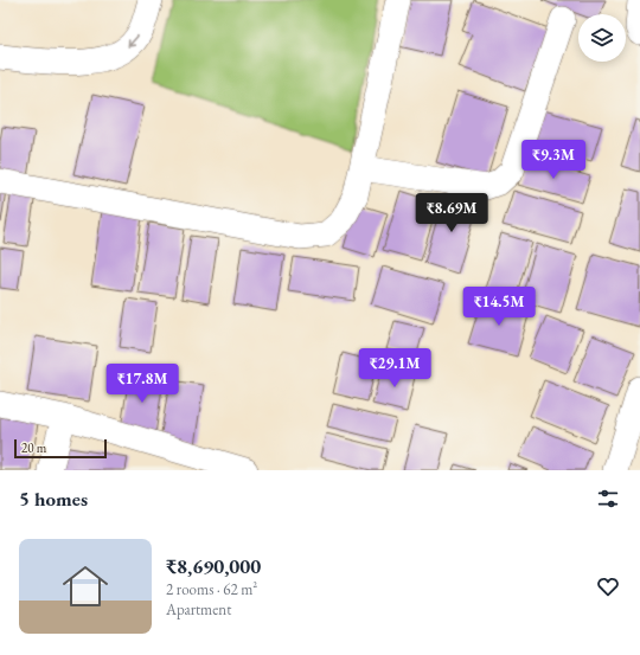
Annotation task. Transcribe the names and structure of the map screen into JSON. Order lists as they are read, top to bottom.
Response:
{
  "scale_bar": "20 m",
  "page": {
    "price": [
      "₹9.3M",
      "₹8.69M",
      "₹14.5M",
      "₹29.1M",
      "₹17.8M"
    ],
    "scale": "20 m",
    "heading": "5 homes",
    "list": [
      {
        "name": "₹8,690,000",
        "note": "2 rooms · 62 m² · Apartment"
      }
    ]
  }
}
